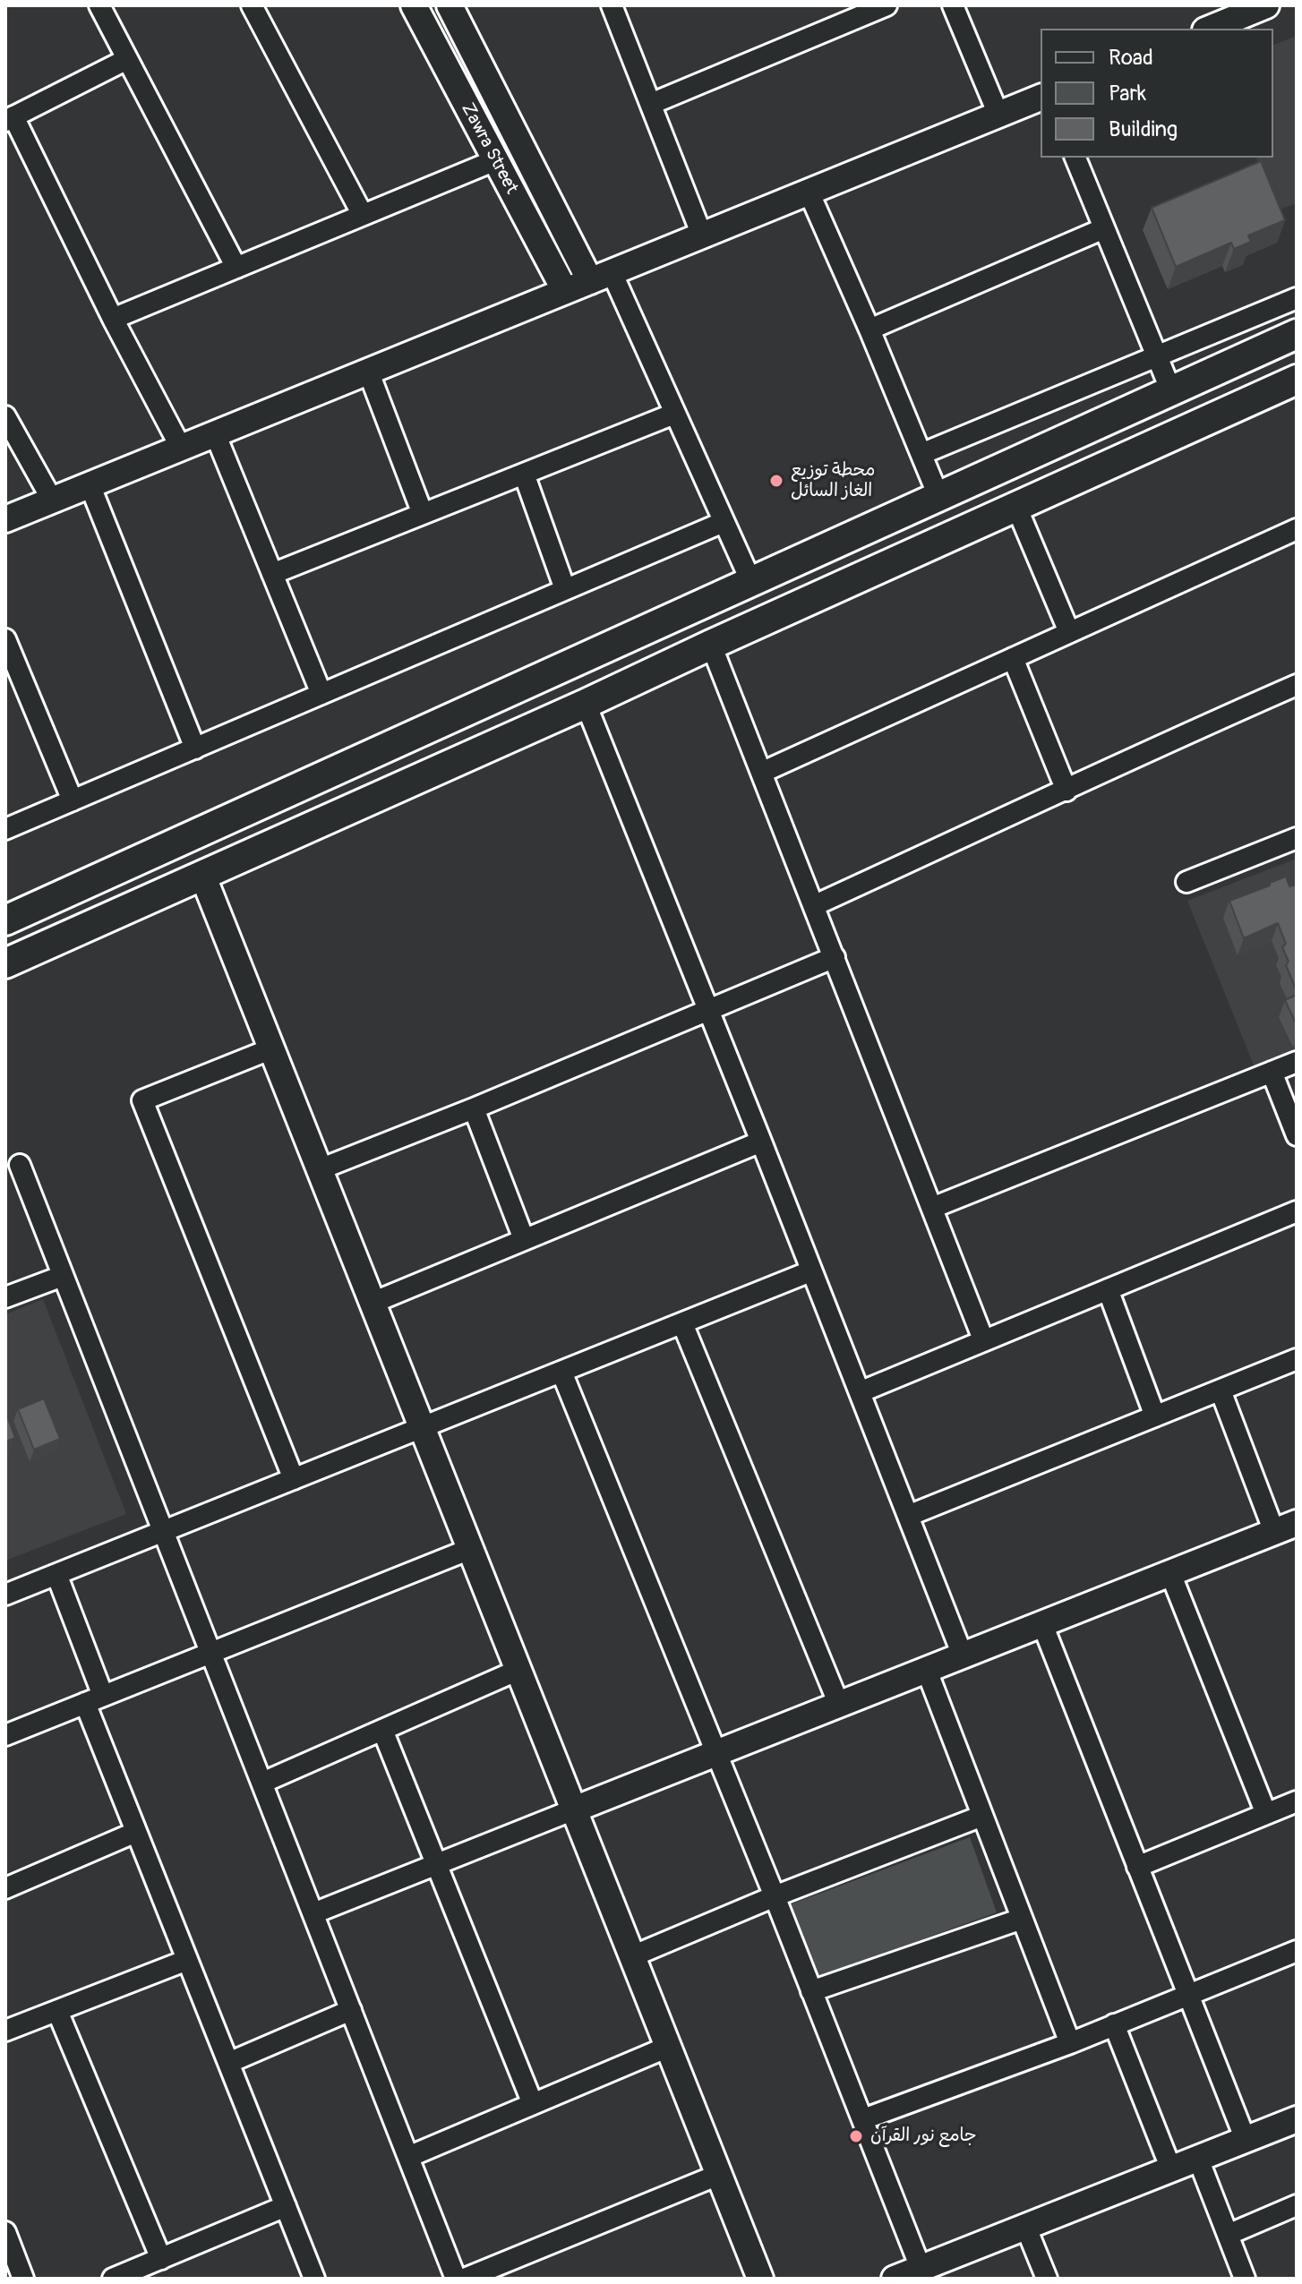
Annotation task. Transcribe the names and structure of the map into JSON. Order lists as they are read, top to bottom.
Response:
{
  "streets": {
    "street": ["Zawra Street"]
  },
  "places": ["محطة توزيع الغاز السائل", "جامع نور القرآن"],
  "legend": ["Road", "Park", "Building"]
}
